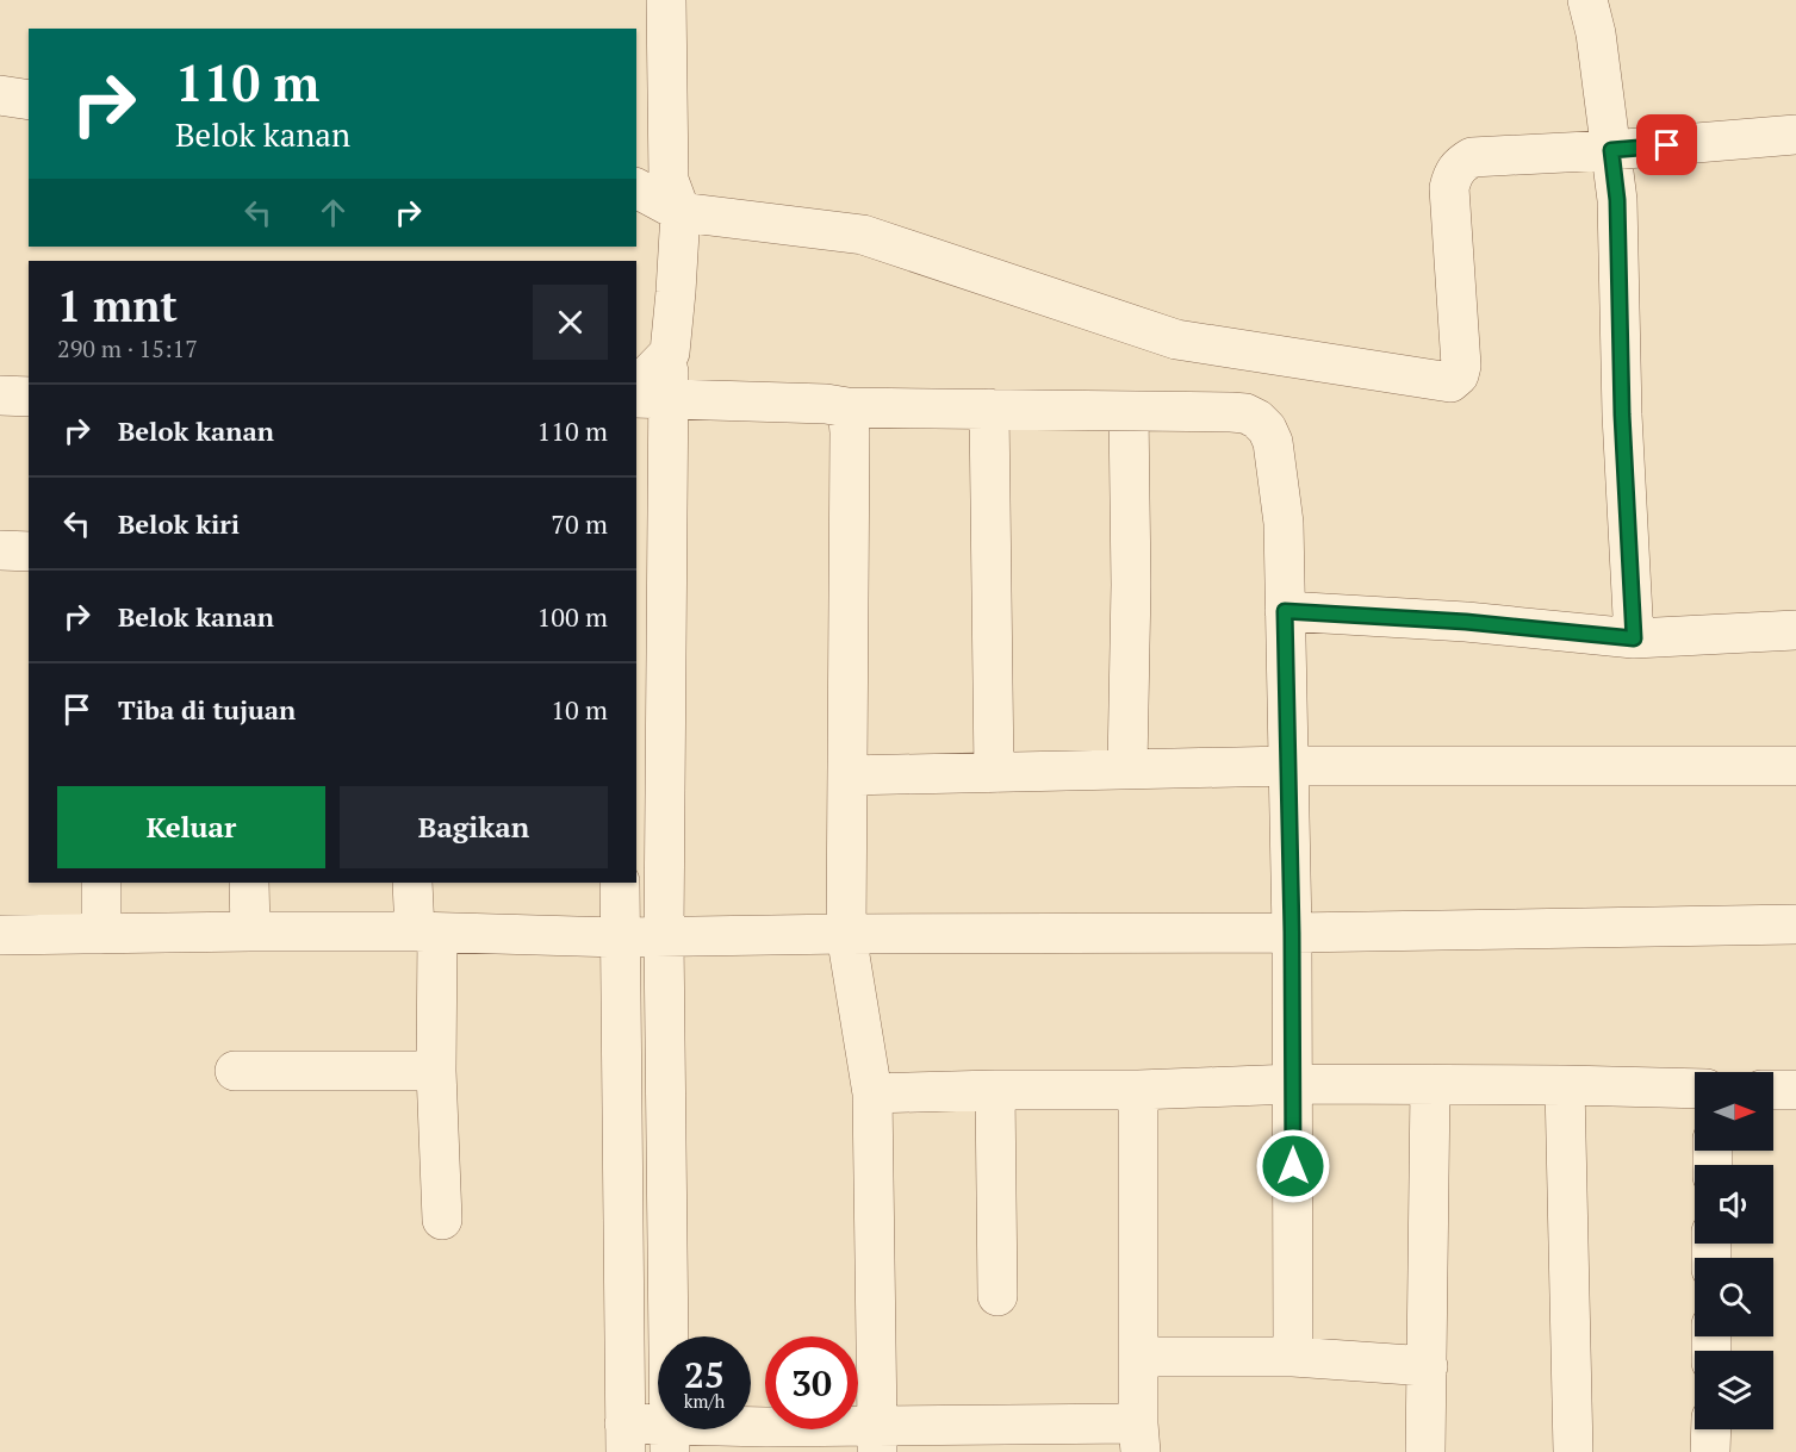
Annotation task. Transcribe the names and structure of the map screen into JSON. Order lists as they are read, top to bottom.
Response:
{
  "north": "right",
  "page": {
    "turn": ["110 m", "Belok kanan"],
    "heading": ["1 mnt", "290 m · 15:17"],
    "list": [
      {
        "name": "Belok kanan",
        "value": "110 m"
      },
      {
        "name": "Belok kiri",
        "value": "70 m"
      },
      {
        "name": "Belok kanan",
        "value": "100 m"
      },
      {
        "name": "Tiba di tujuan",
        "value": "10 m"
      }
    ],
    "buttons": ["Keluar", "Bagikan"],
    "speed": "25 km/h",
    "limit": "30"
  }
}
